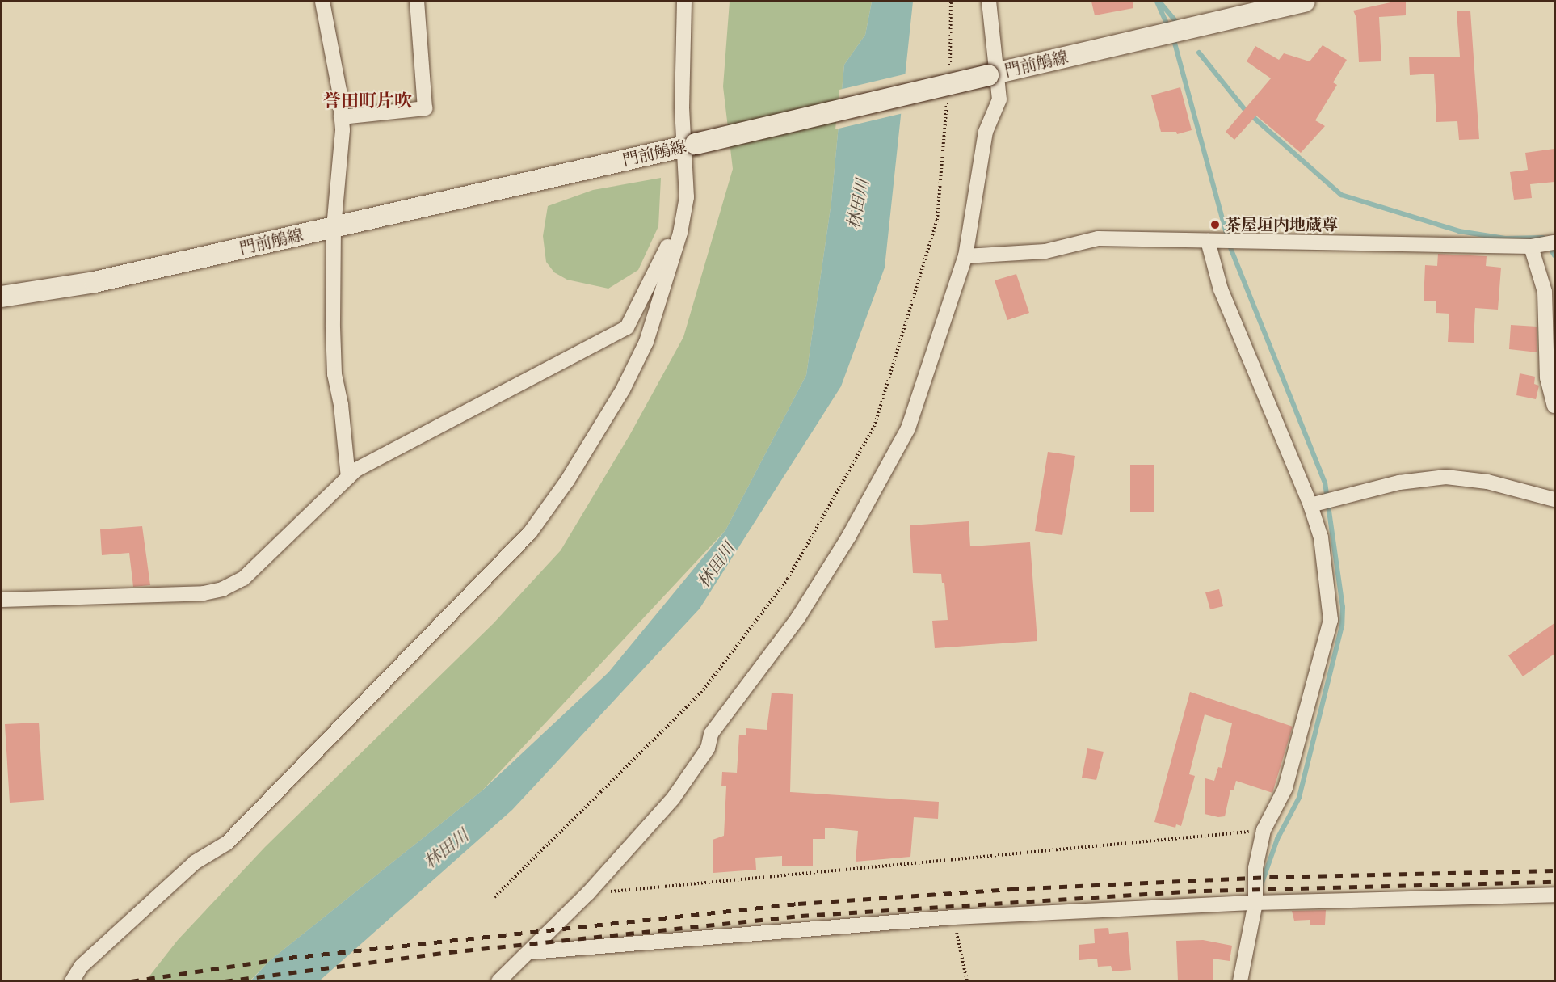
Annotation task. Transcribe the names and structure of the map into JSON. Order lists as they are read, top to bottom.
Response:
{
  "streets": {
    "main road": ["門前鵤線"]
  },
  "districts": ["誉田町片吹"],
  "water": ["林田川"],
  "places": ["茶屋垣内地蔵尊"]
}
